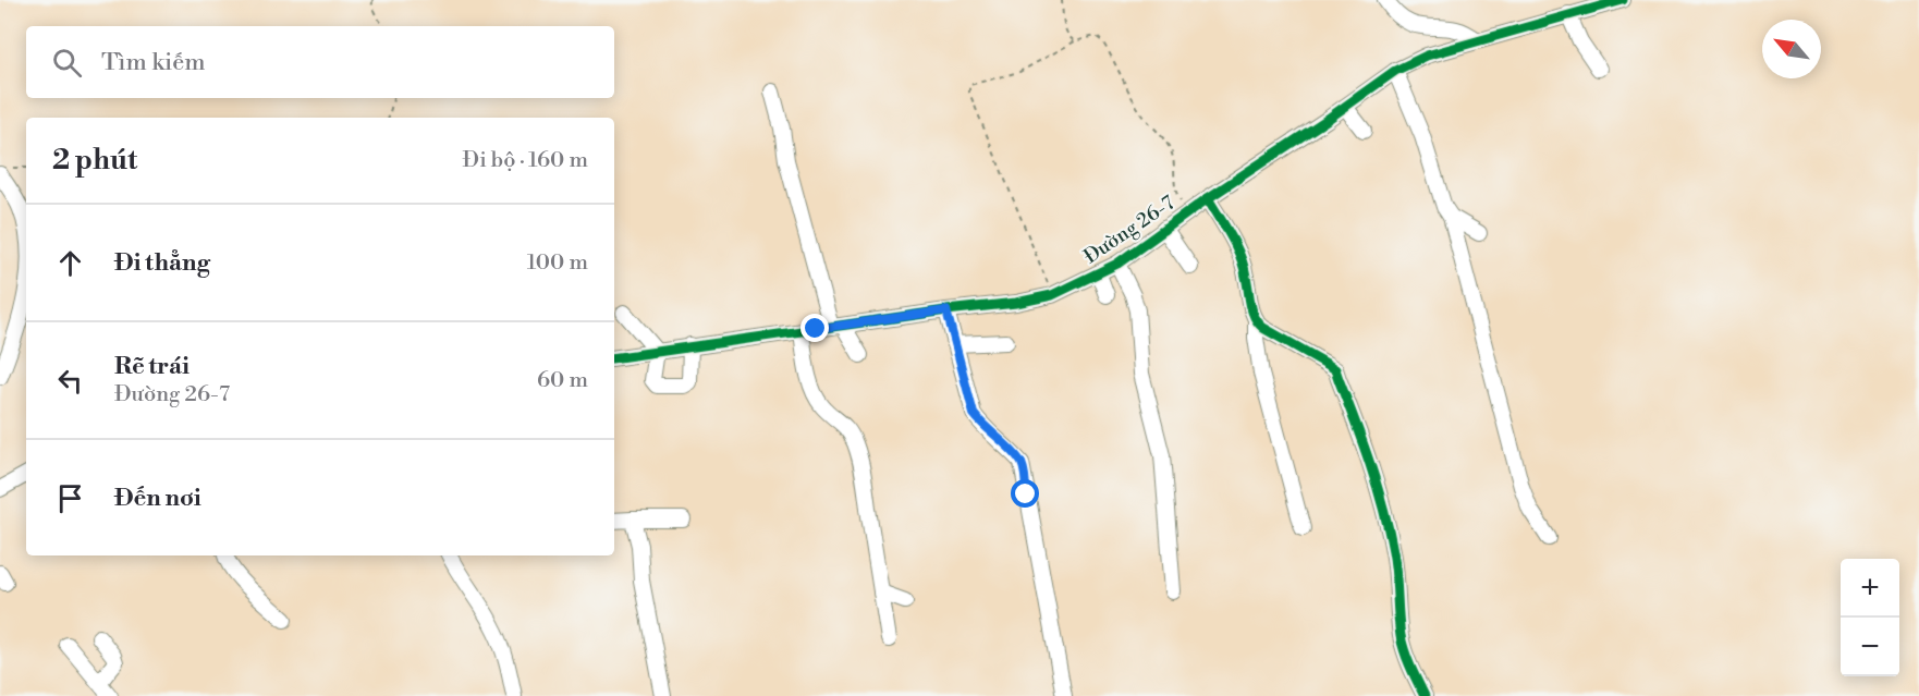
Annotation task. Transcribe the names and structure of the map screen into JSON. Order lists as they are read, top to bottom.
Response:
{
  "streets": {
    "street": ["Đường 26-7"]
  },
  "north": "top left",
  "page": {
    "search": "Tìm kiếm",
    "heading": ["2 phút", "Đi bộ · 160 m"],
    "list": [
      ["Đi thẳng", "100 m"],
      ["Rẽ trái", "Đường 26-7", "60 m"],
      "Đến nơi"
    ],
    "map_buttons": ["+", "−"]
  }
}
